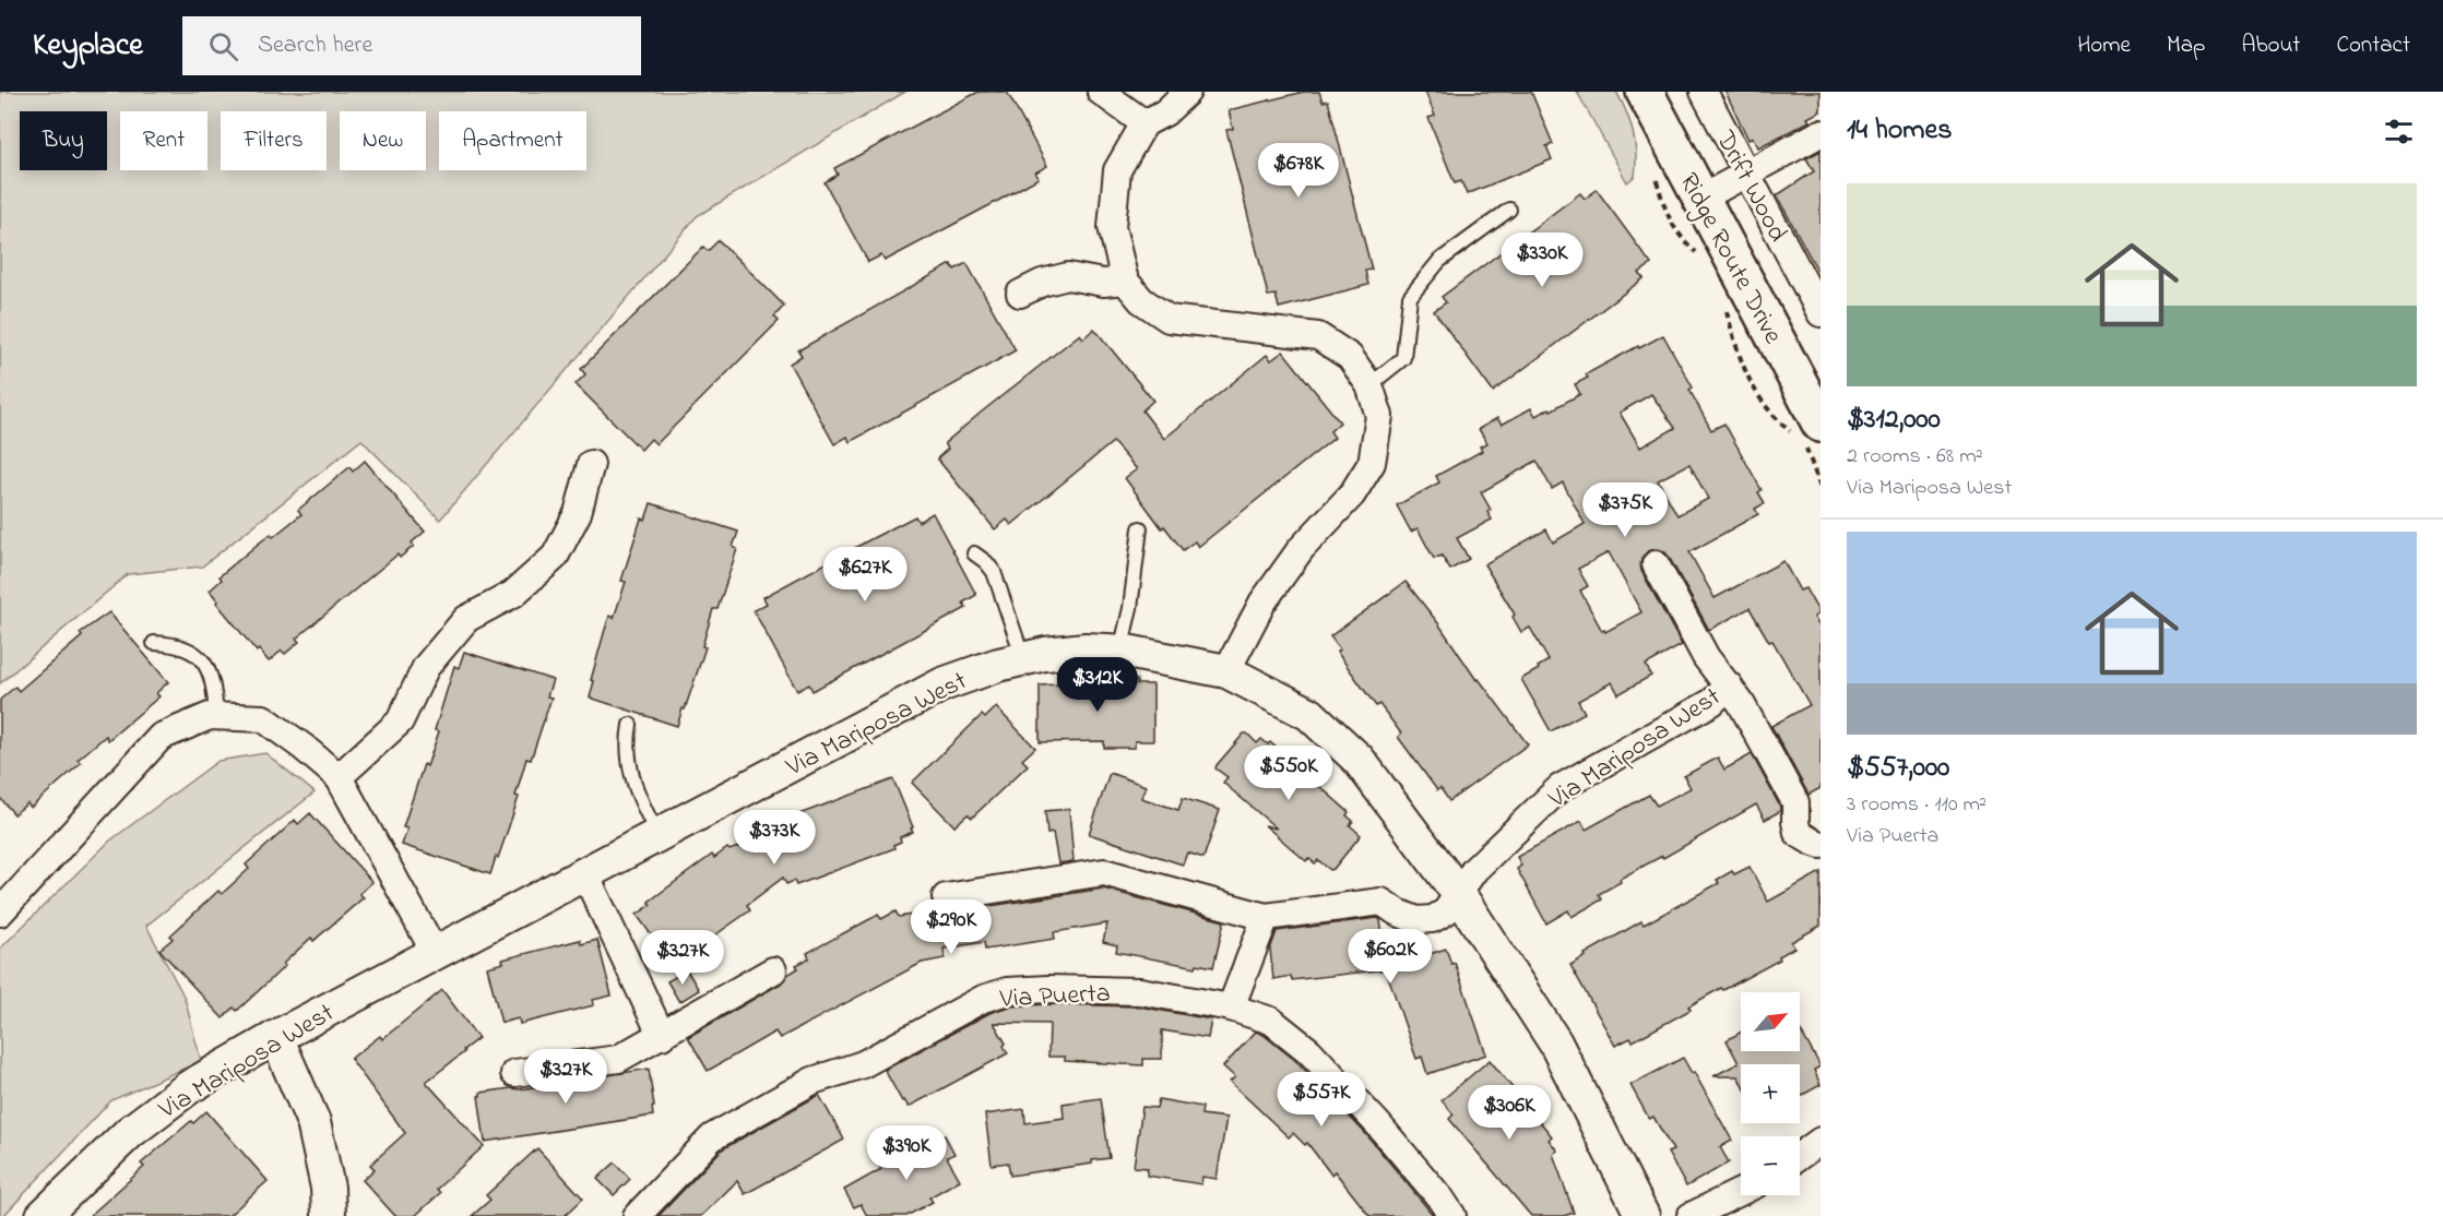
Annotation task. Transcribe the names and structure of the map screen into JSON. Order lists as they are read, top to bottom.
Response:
{
  "streets": {
    "main road": ["Ridge Route Drive"],
    "street": ["Drift Wood", "Via Mariposa West", "Via Puerta"]
  },
  "north": "top right",
  "page": {
    "header": "Keyplace",
    "search": "Search here",
    "nav": [
      "Home",
      "Map",
      "About",
      "Contact"
    ],
    "heading": "14 homes",
    "chip": [
      "Buy",
      "Rent",
      "Filters",
      "New",
      "Apartment"
    ],
    "price": [
      "$678K",
      "$330K",
      "$375K",
      "$627K",
      "$312K",
      "$550K",
      "$373K",
      "$290K",
      "$602K",
      "$327K",
      "$327K",
      "$557K",
      "$306K",
      "$390K"
    ],
    "list": [
      {
        "name": "$312,000",
        "note": "2 rooms · 68 m² · Via Mariposa West"
      },
      {
        "name": "$557,000",
        "note": "3 rooms · 110 m² · Via Puerta"
      }
    ],
    "map_buttons": ["+", "−"]
  }
}
